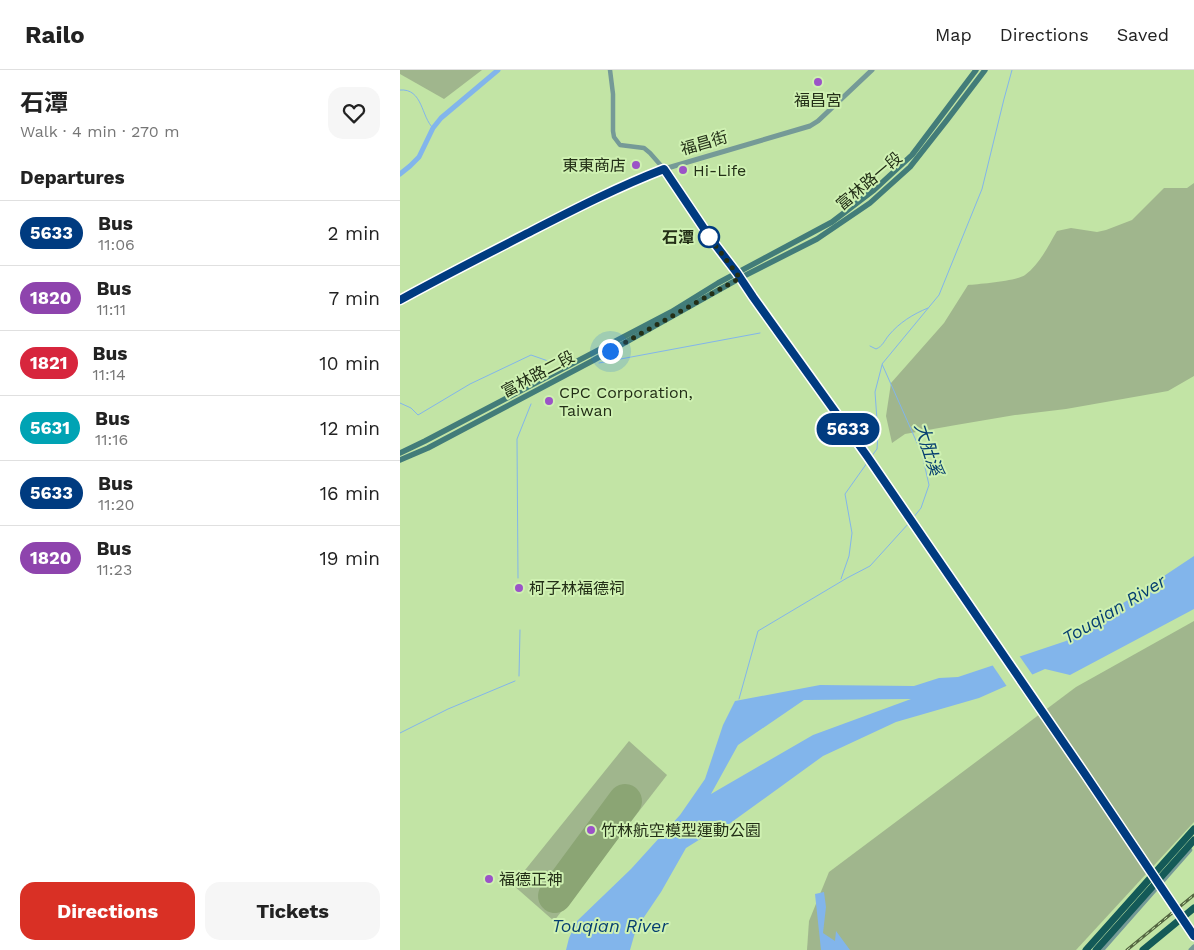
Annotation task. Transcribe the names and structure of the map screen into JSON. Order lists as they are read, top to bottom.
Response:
{
  "streets": {
    "main road": ["福昌街", "富林路一段", "富林路二段"]
  },
  "crossings": [
    ["富林路一段", "富林路二段"]
  ],
  "water": ["大肚溪", "Touqian River"],
  "places": [
    "福昌宮",
    "東東商店",
    "Hi-Life",
    "石潭",
    "CPC Corporation, Taiwan",
    "柯子林福德祠",
    "竹林航空模型運動公園",
    "福德正神"
  ],
  "lines": ["bus line 5633"],
  "page": {
    "header": "Railo",
    "nav": ["Map", "Directions", "Saved"],
    "heading": [
      ["石潭", "Walk · 4 min · 270 m"],
      "Departures"
    ],
    "on_map": "5633",
    "list": [
      {
        "mark": "5633",
        "name": "Bus",
        "note": "11:06",
        "value": "2 min"
      },
      {
        "mark": "1820",
        "name": "Bus",
        "note": "11:11",
        "value": "7 min"
      },
      {
        "mark": "1821",
        "name": "Bus",
        "note": "11:14",
        "value": "10 min"
      },
      {
        "mark": "5631",
        "name": "Bus",
        "note": "11:16",
        "value": "12 min"
      },
      {
        "mark": "5633",
        "name": "Bus",
        "note": "11:20",
        "value": "16 min"
      },
      {
        "mark": "1820",
        "name": "Bus",
        "note": "11:23",
        "value": "19 min"
      }
    ],
    "buttons": ["Directions", "Tickets"]
  }
}
